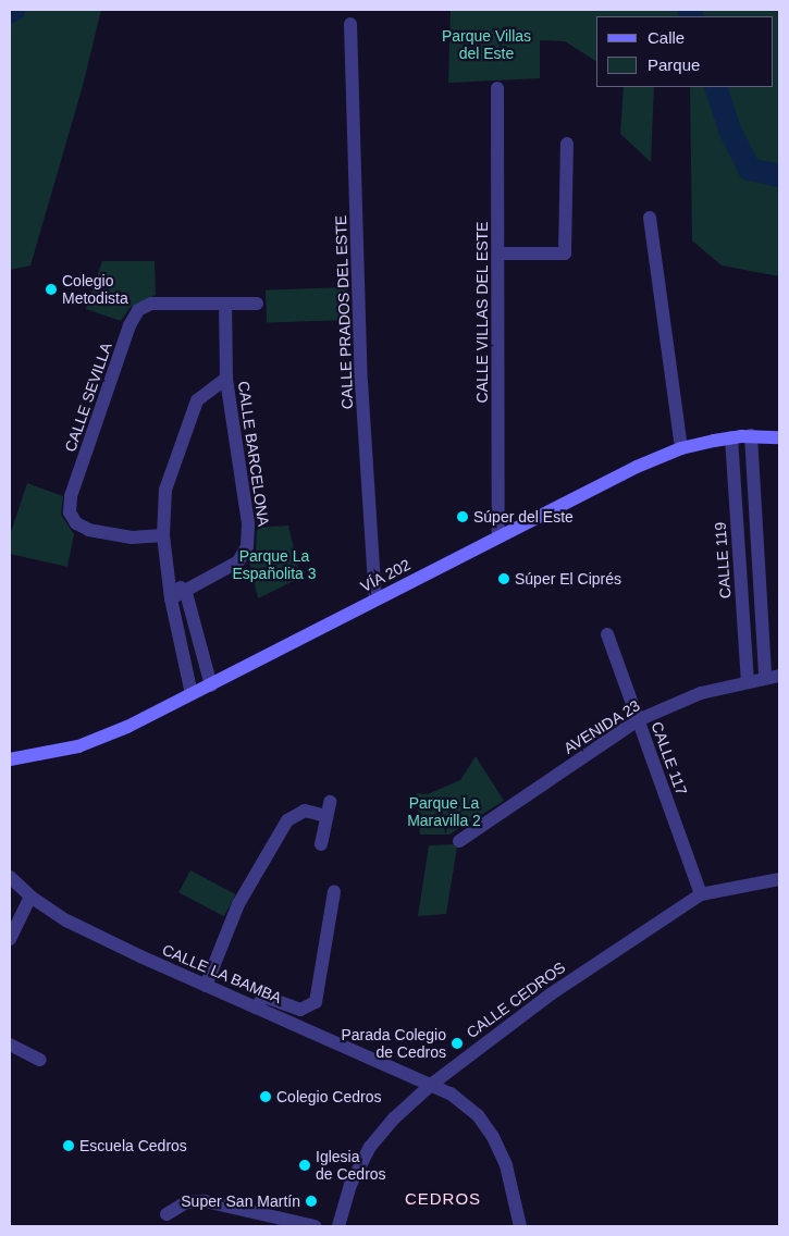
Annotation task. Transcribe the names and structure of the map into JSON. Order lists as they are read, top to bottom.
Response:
{
  "streets": {
    "main road": ["VÍA 202"],
    "street": [
      "CALLE PRADOS DEL ESTE",
      "CALLE VILLAS DEL ESTE",
      "CALLE SEVILLA",
      "CALLE BARCELONA",
      "CALLE 119",
      "AVENIDA 23",
      "CALLE 117",
      "CALLE LA BAMBA",
      "CALLE CEDROS"
    ]
  },
  "crossings": [
    ["CALLE PRADOS DEL ESTE", "VÍA 202"],
    ["CALLE VILLAS DEL ESTE", "VÍA 202"],
    ["CALLE SEVILLA", "CALLE BARCELONA"],
    ["CALLE 119", "VÍA 202"],
    ["CALLE 119", "AVENIDA 23"],
    ["AVENIDA 23", "CALLE 117"],
    ["CALLE 117", "CALLE CEDROS"],
    ["CALLE LA BAMBA", "CALLE CEDROS"]
  ],
  "districts": ["CEDROS"],
  "parks": ["Parque Villas del Este", "Parque La Españolita 3", "Parque La Maravilla 2"],
  "places": [
    "Colegio Metodista",
    "Súper del Este",
    "Súper El Ciprés",
    "Parada Colegio de Cedros",
    "Colegio Cedros",
    "Escuela Cedros",
    "Iglesia de Cedros",
    "Super San Martín"
  ],
  "legend": ["Calle", "Parque"]
}
